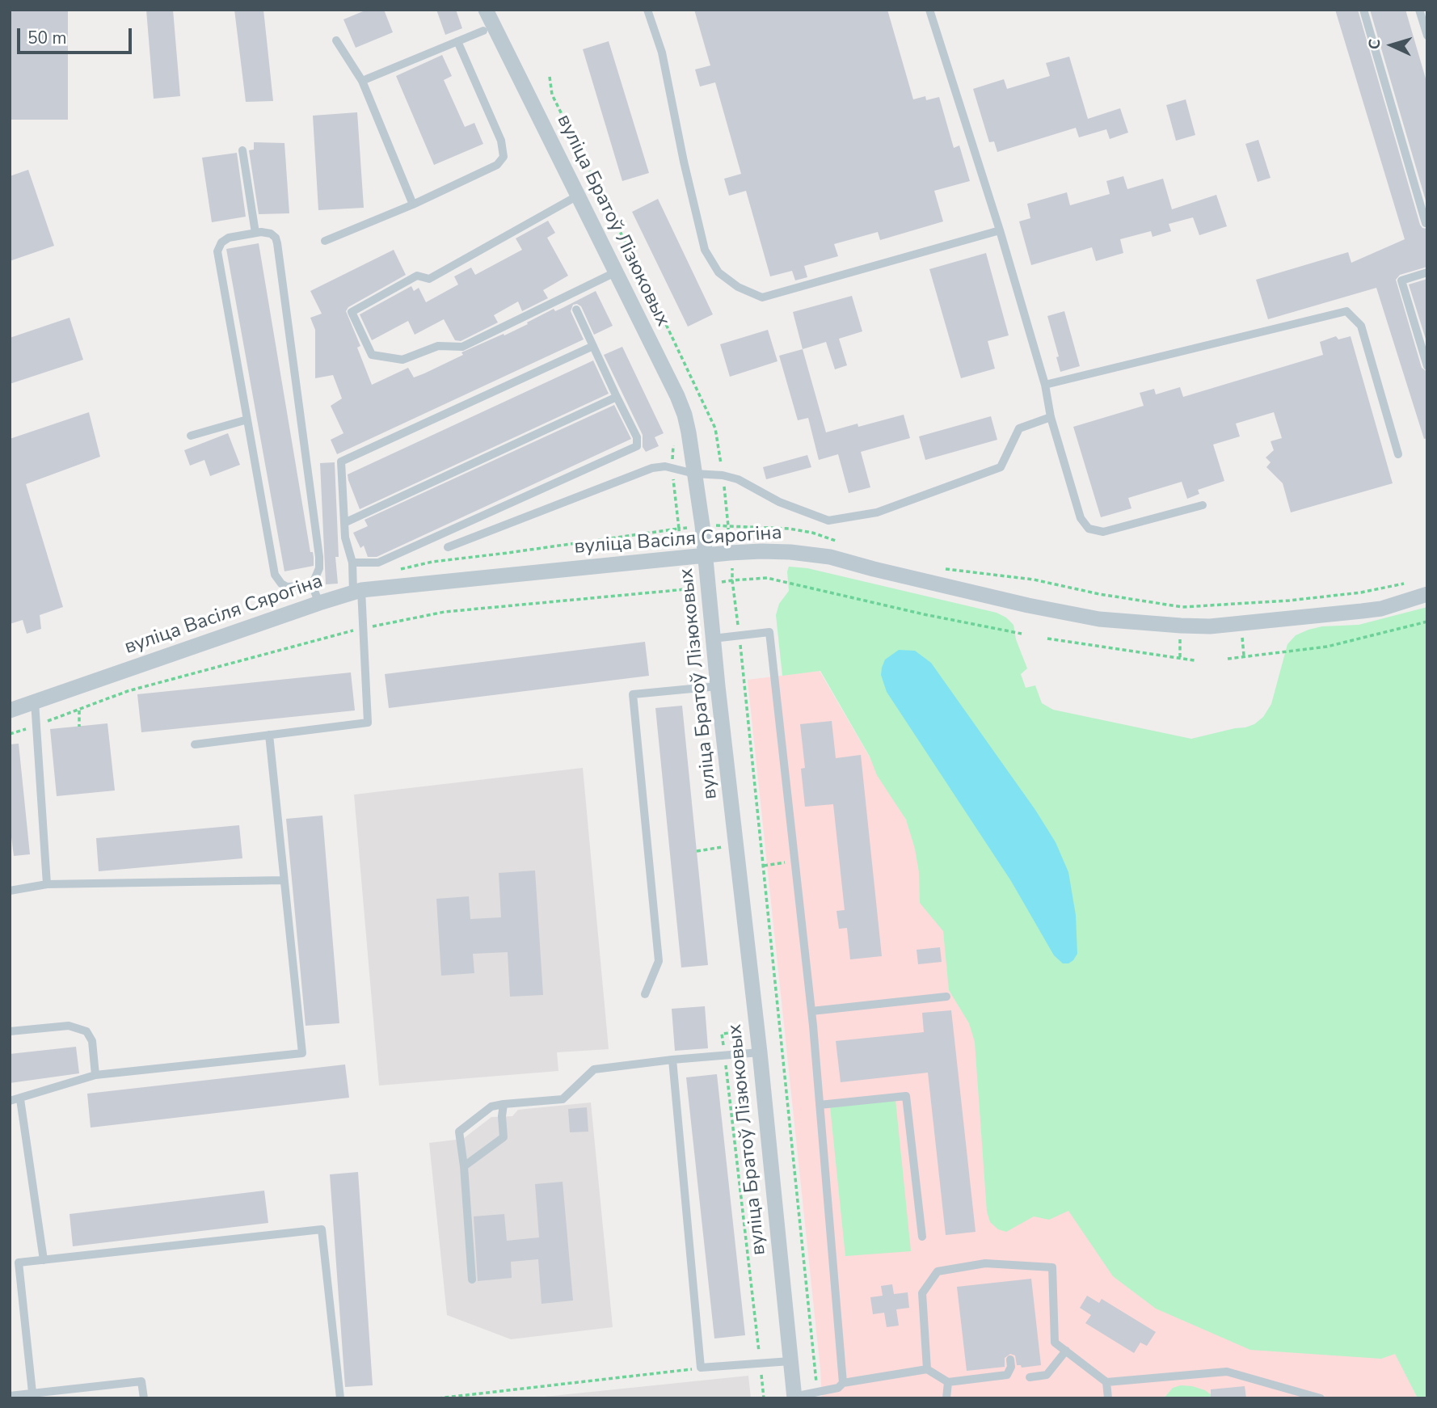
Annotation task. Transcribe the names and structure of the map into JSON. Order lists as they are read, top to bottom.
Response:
{
  "streets": {
    "street": ["вуліца Братоў Лізюковых", "вуліца Васіля Сярогіна"]
  },
  "crossings": [
    ["вуліца Братоў Лізюковых", "вуліца Васіля Сярогіна"]
  ],
  "scale_bar": "50 m",
  "north": "left"
}
